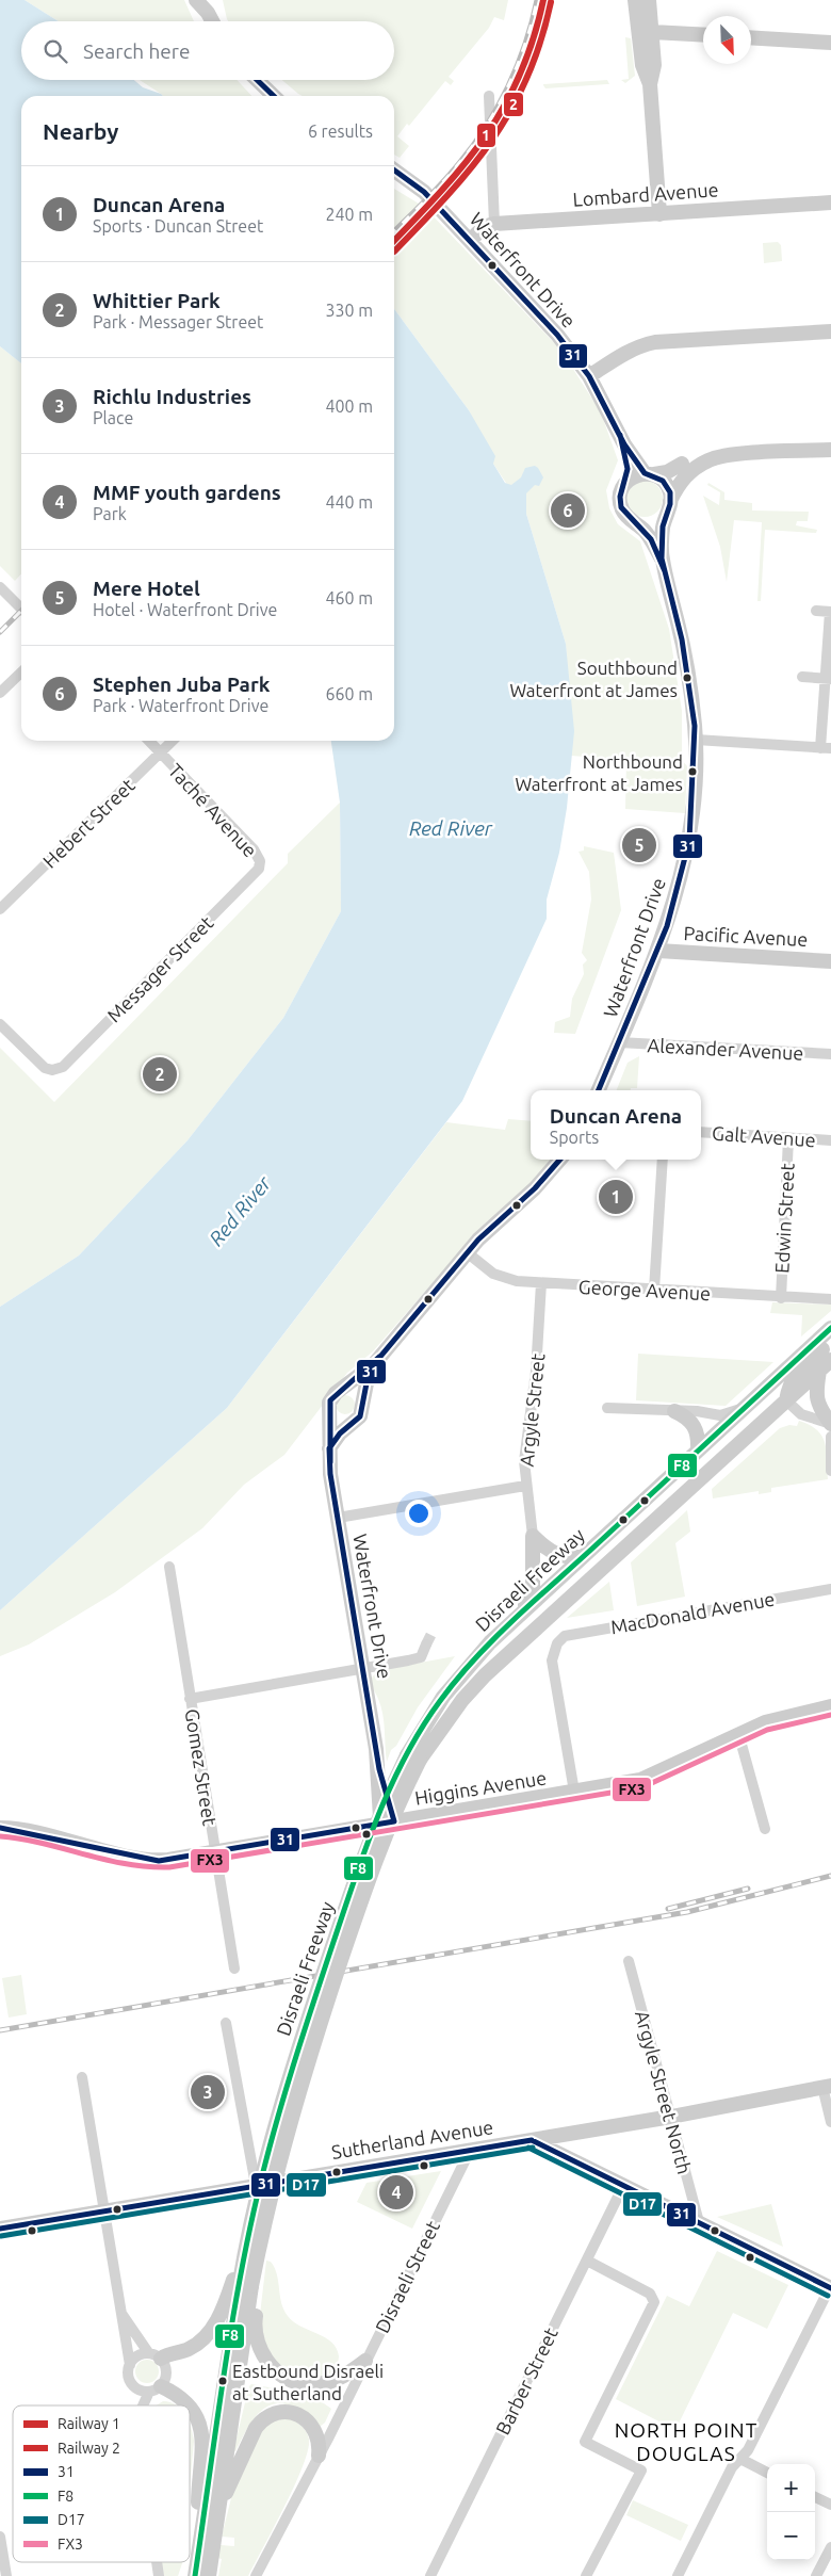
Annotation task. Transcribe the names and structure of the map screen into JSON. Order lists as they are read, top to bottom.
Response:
{
  "streets": {
    "street": [
      "Lombard Avenue",
      "Waterfront Drive",
      "Taché Avenue",
      "Hebert Street",
      "Pacific Avenue",
      "Messager Street",
      "Alexander Avenue",
      "Galt Avenue",
      "Edwin Street",
      "George Avenue",
      "Argyle Street",
      "Disraeli Freeway",
      "MacDonald Avenue",
      "Gomez Street",
      "Higgins Avenue",
      "Argyle Street North",
      "Sutherland Avenue",
      "Disraeli Street",
      "Barber Street"
    ]
  },
  "crossings": [
    ["Lombard Avenue", "Waterfront Drive"],
    ["Waterfront Drive", "Pacific Avenue"],
    ["Waterfront Drive", "Alexander Avenue"],
    ["Waterfront Drive", "George Avenue"],
    ["Waterfront Drive", "Higgins Avenue"],
    ["Taché Avenue", "Hebert Street"],
    ["Taché Avenue", "Messager Street"],
    ["Galt Avenue", "Edwin Street"],
    ["Edwin Street", "George Avenue"],
    ["George Avenue", "Argyle Street"],
    ["MacDonald Avenue", "Higgins Avenue"],
    ["Gomez Street", "Higgins Avenue"],
    ["Argyle Street North", "Sutherland Avenue"],
    ["Sutherland Avenue", "Disraeli Street"]
  ],
  "districts": ["NORTH POINT DOUGLAS"],
  "water": ["Red River"],
  "places": ["Southbound Waterfront at James", "Northbound Waterfront at James", "Eastbound Disraeli at Sutherland"],
  "lines": [
    "rail line 1",
    "rail line 2",
    "transit line 31",
    "transit line F8",
    "transit line FX3",
    "transit line D17"
  ],
  "legend": [
    "Railway 1",
    "Railway 2",
    "31",
    "F8",
    "D17",
    "FX3"
  ],
  "north": "bottom right",
  "page": {
    "search": "Search here",
    "heading": ["Nearby", "6 results"],
    "list": [
      {
        "mark": "1",
        "name": "Duncan Arena",
        "note": "Sports · Duncan Street",
        "value": "240 m"
      },
      {
        "mark": "2",
        "name": "Whittier Park",
        "note": "Park · Messager Street",
        "value": "330 m"
      },
      {
        "mark": "3",
        "name": "Richlu Industries",
        "note": "Place",
        "value": "400 m"
      },
      {
        "mark": "4",
        "name": "MMF youth gardens",
        "note": "Park",
        "value": "440 m"
      },
      {
        "mark": "5",
        "name": "Mere Hotel",
        "note": "Hotel · Waterfront Drive",
        "value": "460 m"
      },
      {
        "mark": "6",
        "name": "Stephen Juba Park",
        "note": "Park · Waterfront Drive",
        "value": "660 m"
      }
    ],
    "pins": [
      "6",
      "5",
      "2",
      "1",
      "3",
      "4"
    ],
    "popup": ["Duncan Arena", "Sports"],
    "map_buttons": ["+", "−"]
  }
}
